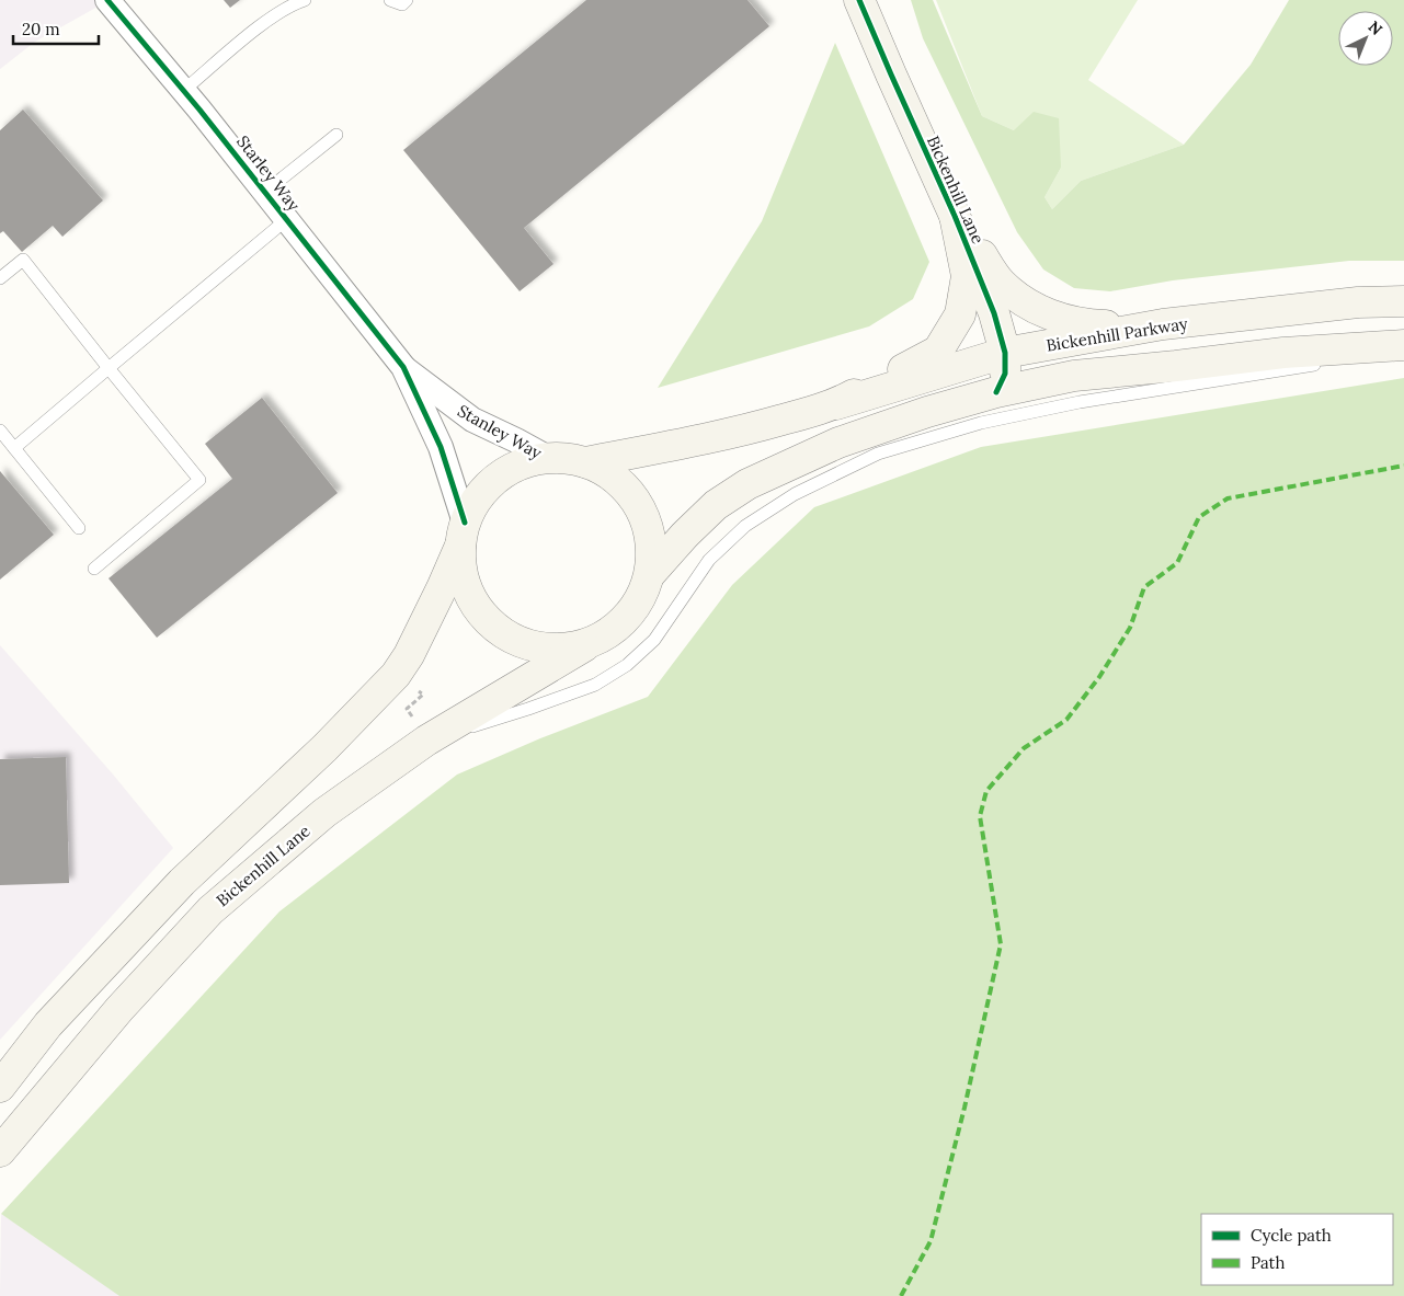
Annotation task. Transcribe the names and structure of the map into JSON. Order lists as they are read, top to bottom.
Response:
{
  "streets": {
    "main road": ["Bickenhill Lane", "Bickenhill Parkway"],
    "street": ["Starley Way", "Stanley Way"]
  },
  "crossings": [
    ["Starley Way", "Stanley Way"],
    ["Bickenhill Lane", "Bickenhill Parkway"],
    ["Bickenhill Lane", "Stanley Way"]
  ],
  "legend": ["Cycle path", "Path"],
  "scale_bar": "20 m",
  "north": "top right"
}
